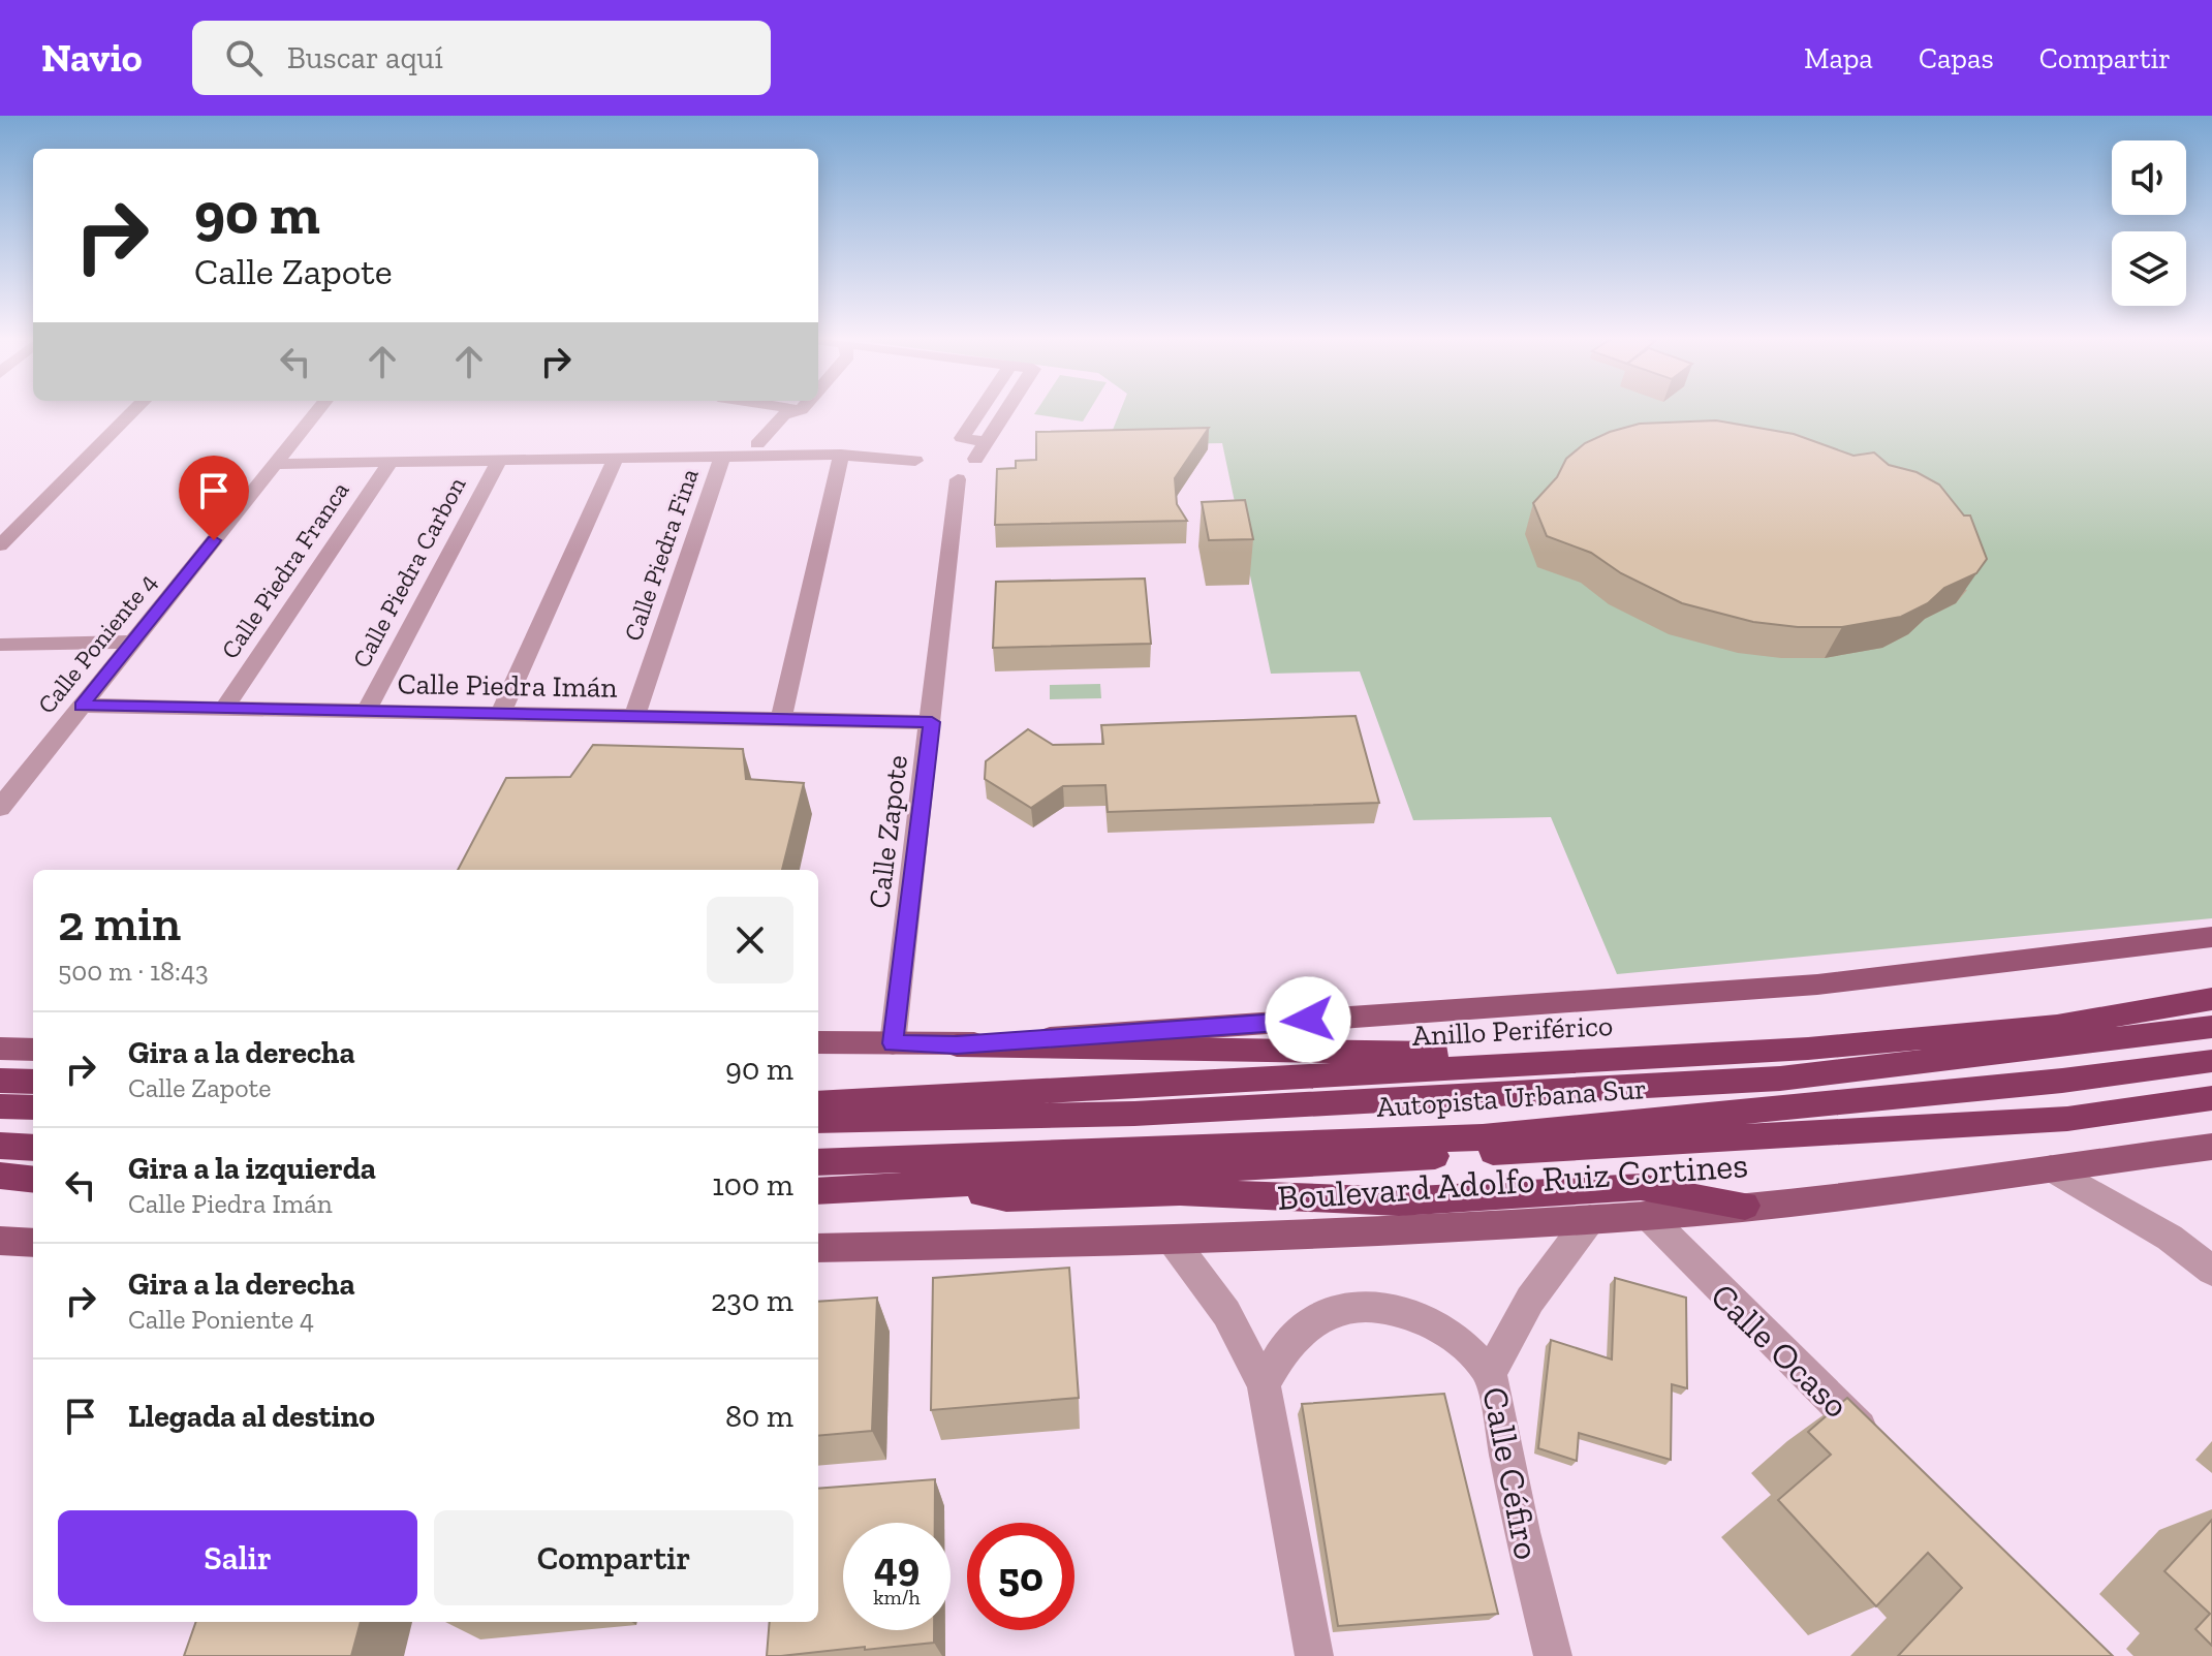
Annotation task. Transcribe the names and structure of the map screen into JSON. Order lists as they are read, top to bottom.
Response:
{
  "streets": {
    "highway": ["Anillo Periférico", "Autopista Urbana Sur"],
    "main road": ["Boulevard Adolfo Ruiz Cortines"],
    "street": [
      "Calle Piedra Fina",
      "Calle Piedra Franca",
      "Calle Piedra Carbon",
      "Calle Poniente 4",
      "Calle Piedra Imán",
      "Calle Zapote",
      "Calle Ocaso",
      "Calle Céfiro"
    ]
  },
  "crossings": [
    ["Calle Piedra Fina", "Calle Piedra Imán"],
    ["Calle Piedra Franca", "Calle Piedra Imán"],
    ["Calle Piedra Carbon", "Calle Piedra Imán"],
    ["Calle Poniente 4", "Calle Piedra Imán"],
    ["Calle Piedra Imán", "Calle Zapote"],
    ["Boulevard Adolfo Ruiz Cortines", "Calle Ocaso"],
    ["Boulevard Adolfo Ruiz Cortines", "Calle Céfiro"]
  ],
  "page": {
    "header": "Navio",
    "search": "Buscar aquí",
    "nav": ["Mapa", "Capas", "Compartir"],
    "turn": ["90 m", "Calle Zapote"],
    "heading": ["2 min", "500 m · 18:43"],
    "list": [
      {
        "name": "Gira a la derecha",
        "note": "Calle Zapote",
        "value": "90 m"
      },
      {
        "name": "Gira a la izquierda",
        "note": "Calle Piedra Imán",
        "value": "100 m"
      },
      {
        "name": "Gira a la derecha",
        "note": "Calle Poniente 4",
        "value": "230 m"
      },
      {
        "name": "Llegada al destino",
        "value": "80 m"
      }
    ],
    "buttons": ["Salir", "Compartir"],
    "speed": "49 km/h",
    "limit": "50"
  }
}
